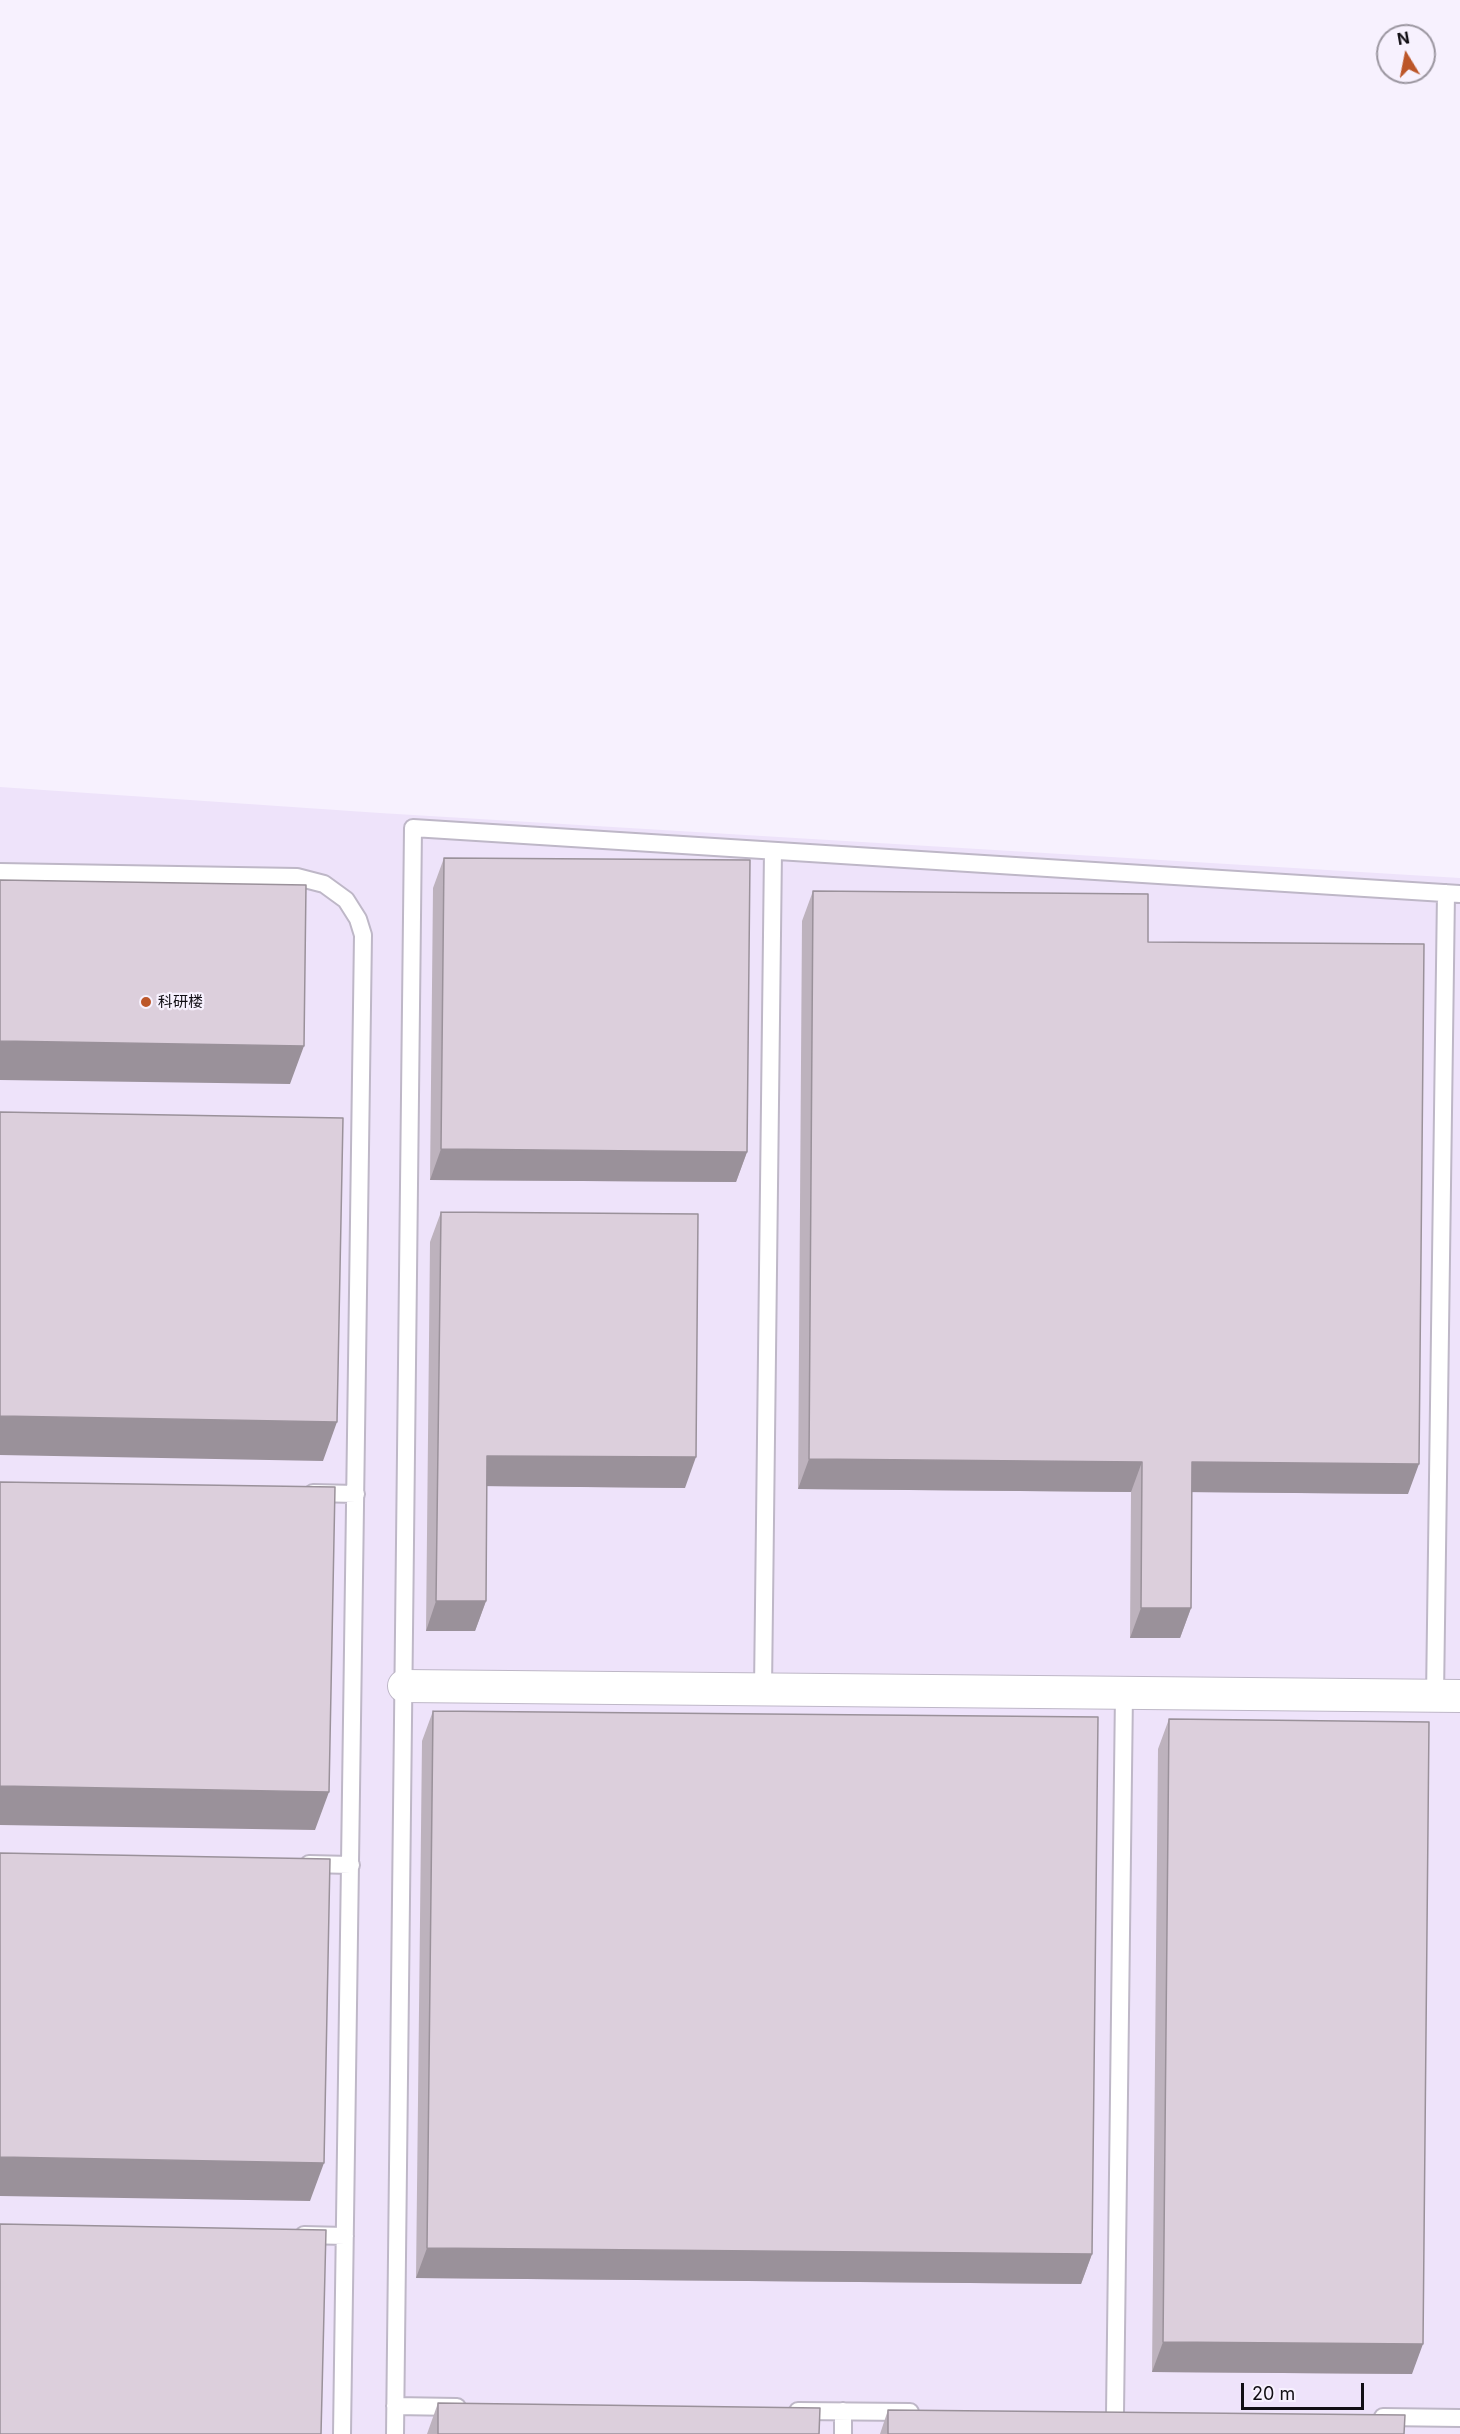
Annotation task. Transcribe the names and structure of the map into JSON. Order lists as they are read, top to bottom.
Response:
{
  "places": ["科研楼"],
  "scale_bar": "20 m",
  "north": "top"
}
